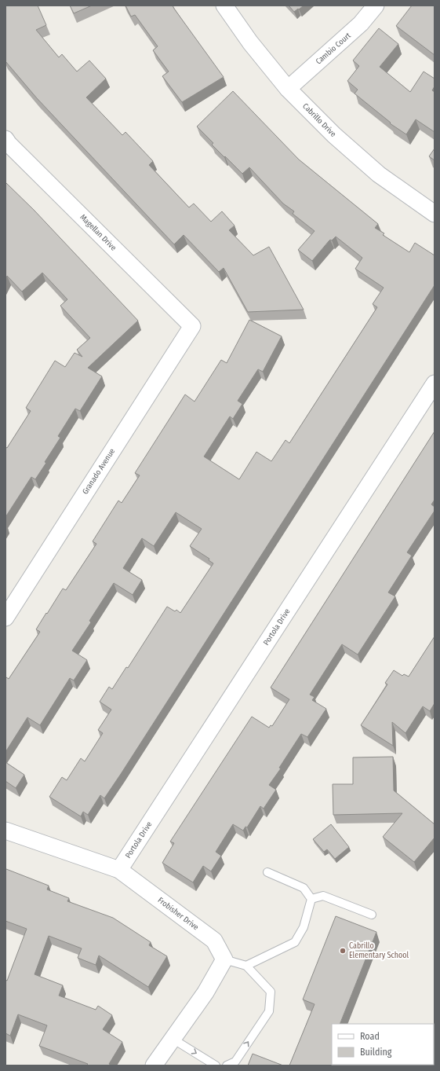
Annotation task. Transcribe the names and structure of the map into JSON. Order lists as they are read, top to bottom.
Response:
{
  "streets": {
    "street": [
      "Cambio Court",
      "Cabrillo Drive",
      "Magellan Drive",
      "Granado Avenue",
      "Portola Drive",
      "Frobisher Drive"
    ]
  },
  "crossings": [
    ["Cambio Court", "Cabrillo Drive"],
    ["Magellan Drive", "Granado Avenue"],
    ["Portola Drive", "Frobisher Drive"]
  ],
  "places": ["Cabrillo Elementary School"],
  "legend": ["Road", "Building"]
}
